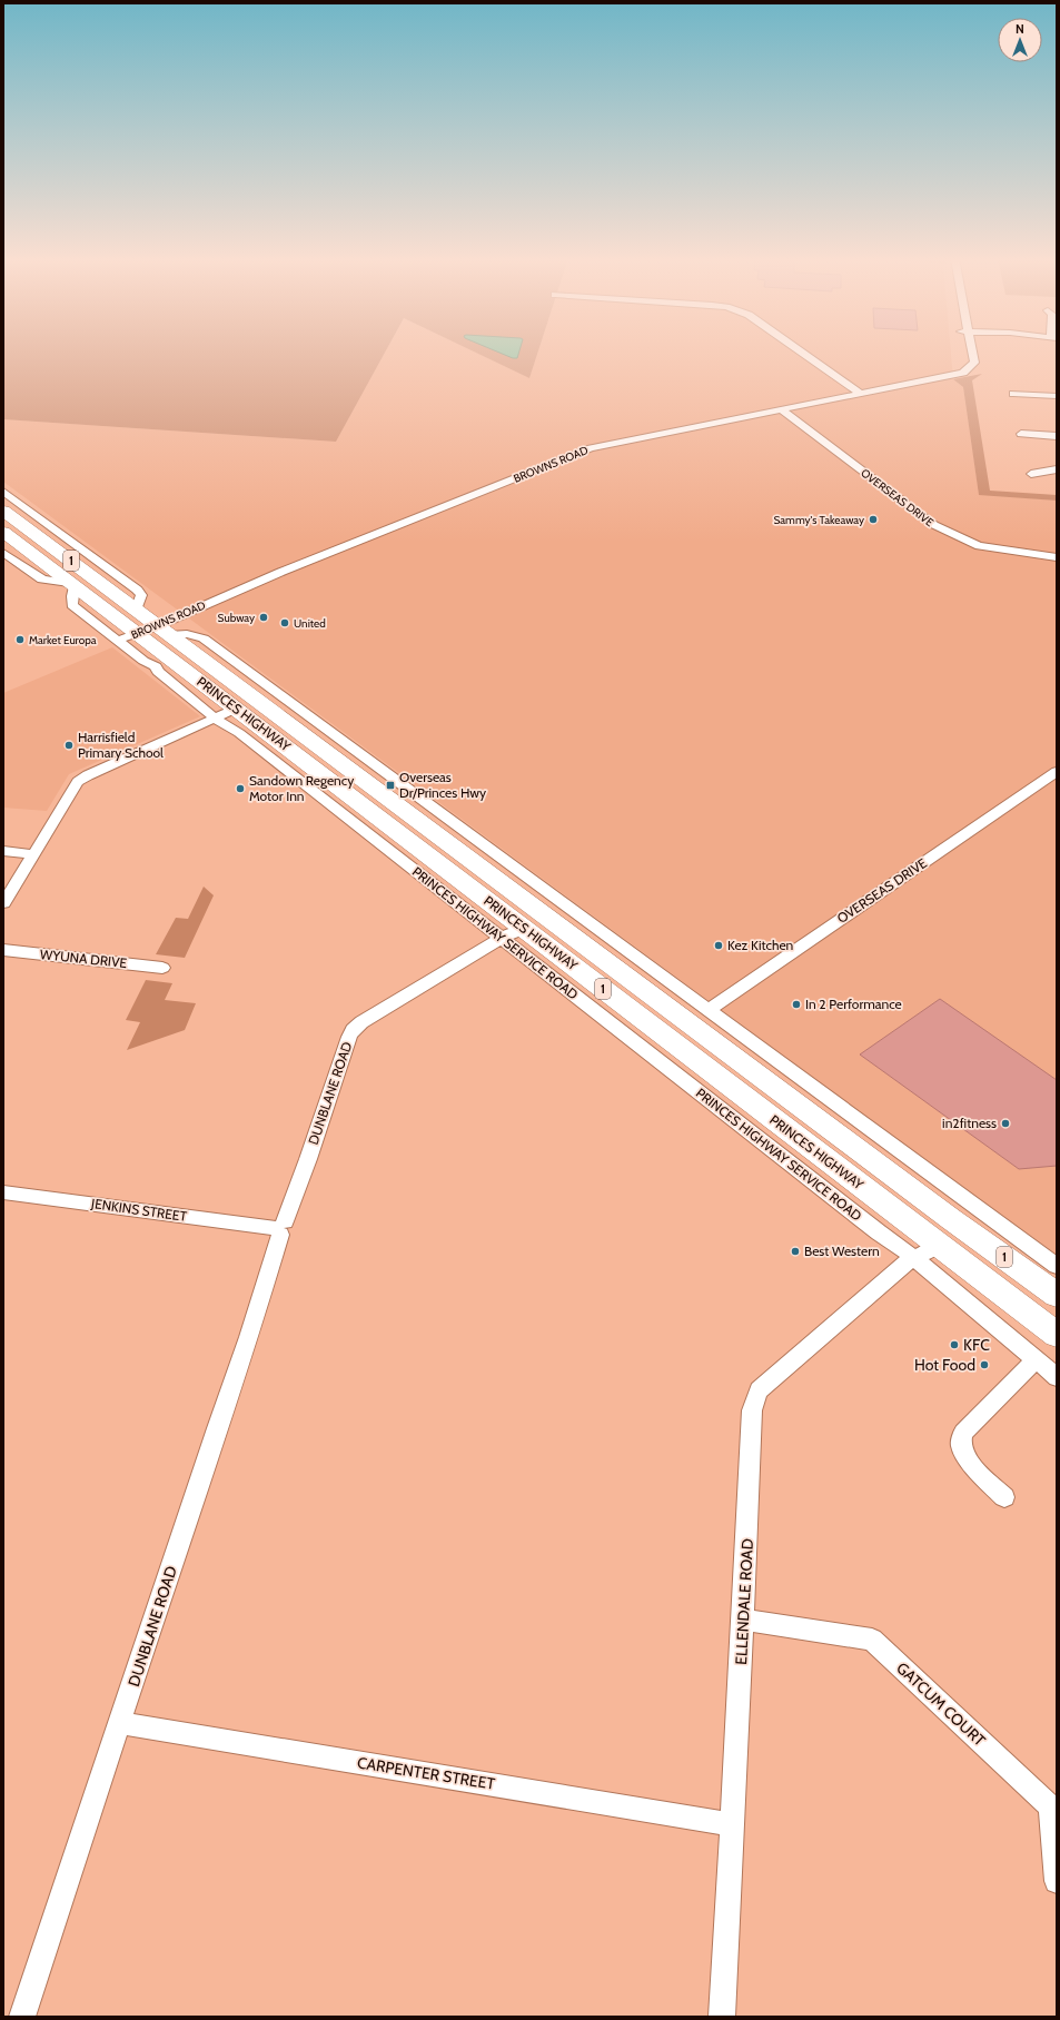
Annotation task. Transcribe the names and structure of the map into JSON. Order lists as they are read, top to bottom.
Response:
{
  "streets": {
    "highway": ["1", "PRINCES HIGHWAY"],
    "street": [
      "BROWNS ROAD",
      "OVERSEAS DRIVE",
      "PRINCES HIGHWAY SERVICE ROAD",
      "WYUNA DRIVE",
      "DUNBLANE ROAD",
      "JENKINS STREET",
      "ELLENDALE ROAD",
      "GATCUM COURT",
      "CARPENTER STREET"
    ]
  },
  "crossings": [
    ["BROWNS ROAD", "OVERSEAS DRIVE"],
    ["BROWNS ROAD", "PRINCES HIGHWAY"],
    ["PRINCES HIGHWAY", "PRINCES HIGHWAY SERVICE ROAD"],
    ["PRINCES HIGHWAY", "DUNBLANE ROAD"],
    ["PRINCES HIGHWAY", "ELLENDALE ROAD"],
    ["PRINCES HIGHWAY SERVICE ROAD", "DUNBLANE ROAD"],
    ["PRINCES HIGHWAY SERVICE ROAD", "ELLENDALE ROAD"],
    ["DUNBLANE ROAD", "JENKINS STREET"],
    ["DUNBLANE ROAD", "CARPENTER STREET"],
    ["ELLENDALE ROAD", "GATCUM COURT"],
    ["ELLENDALE ROAD", "CARPENTER STREET"]
  ],
  "places": {
    "other": [
      "Sammy's Takeaway",
      "Subway",
      "United",
      "Market Europa",
      "Harrisfield Primary School",
      "Sandown Regency Motor Inn",
      "Kez Kitchen",
      "In 2 Performance",
      "in2fitness",
      "Best Western",
      "KFC",
      "Hot Food"
    ],
    "transit": ["Overseas Dr/Princes Hwy"]
  },
  "north": "top"
}
